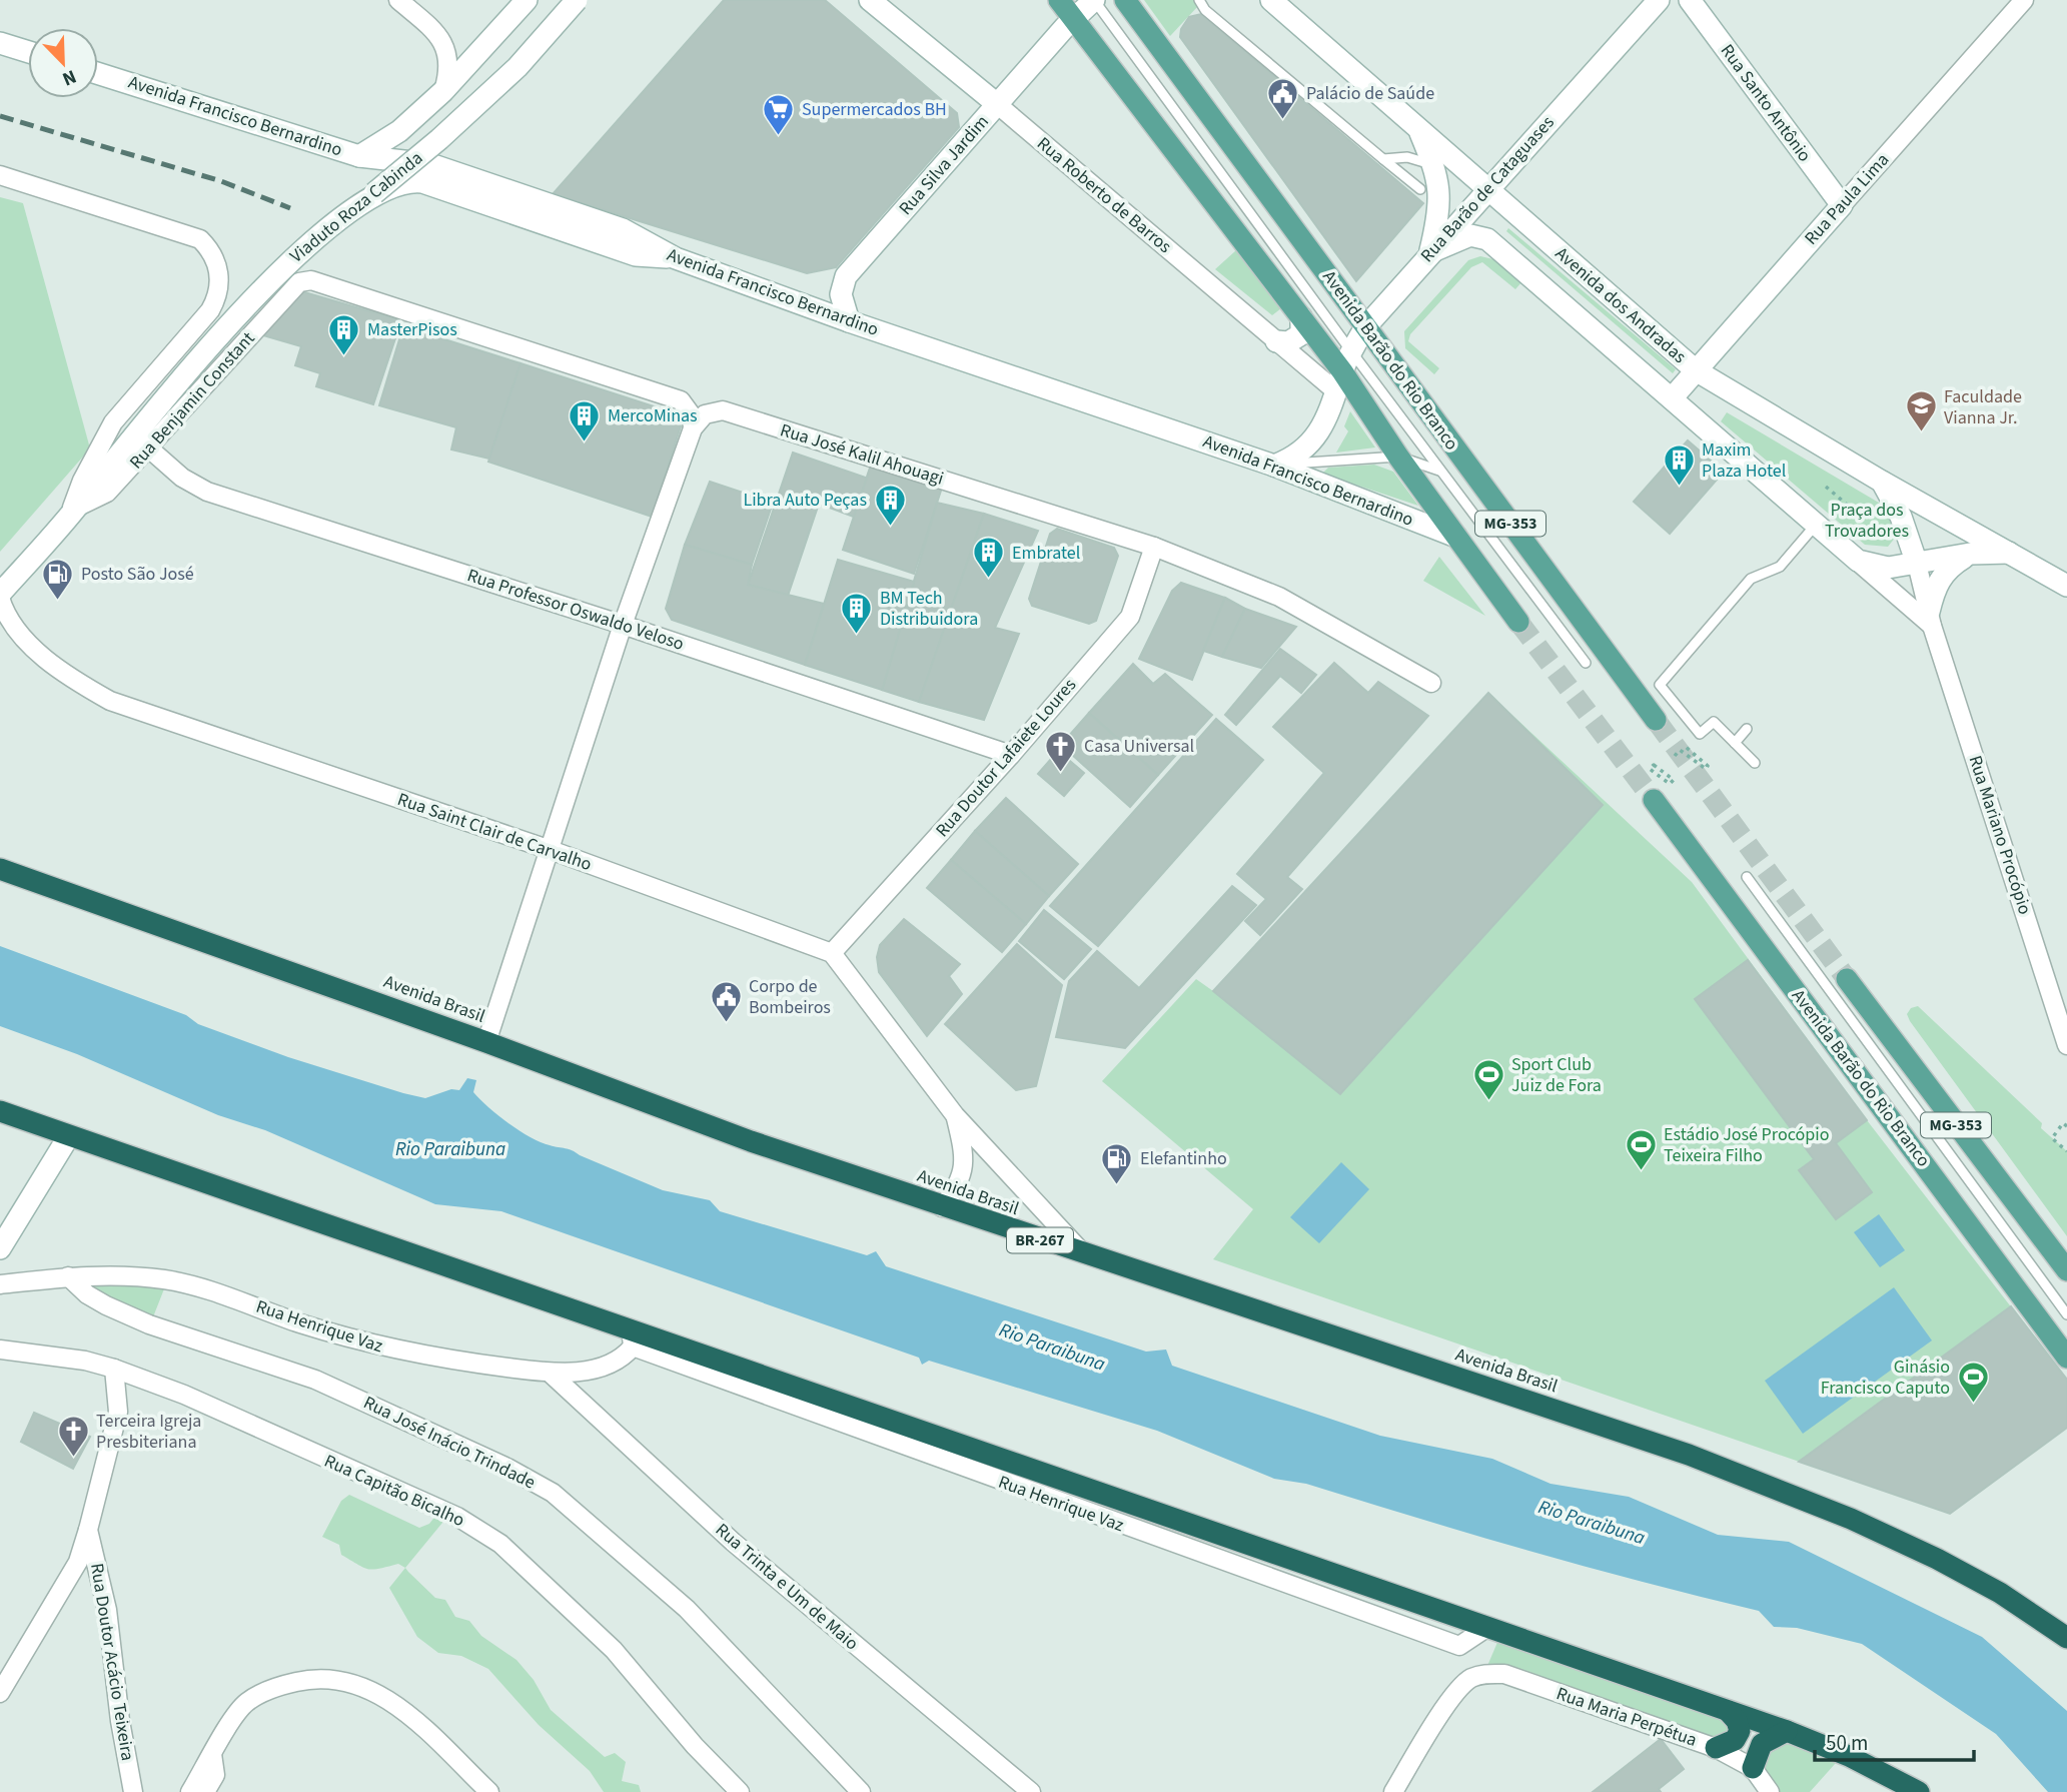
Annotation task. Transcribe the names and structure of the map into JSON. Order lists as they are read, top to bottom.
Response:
{
  "streets": {
    "highway": ["Avenida Brasil", "BR-267"],
    "main road": [
      "Rua Santo Antônio",
      "Avenida Francisco Bernardino",
      "Rua Silva Jardim",
      "Rua Barão de Cataguases",
      "Rua Roberto de Barros",
      "Rua Paula Lima",
      "Viaduto Roza Cabinda",
      "Avenida dos Andradas",
      "Avenida Barão do Rio Branco",
      "Rua Benjamin Constant",
      "MG-353"
    ],
    "street": [
      "Rua José Kalil Ahouagi",
      "Rua Professor Oswaldo Veloso",
      "Rua Doutor Lafaiete Loures",
      "Rua Saint Clair de Carvalho",
      "Rua Mariano Procópio",
      "Rua Henrique Vaz",
      "Rua José Inácio Trindade",
      "Rua Capitão Bicalho",
      "Rua Trinta e Um de Maio",
      "Rua Doutor Acácio Teixeira",
      "Rua Maria Perpétua"
    ]
  },
  "crossings": [
    ["Rua Santo Antônio", "Rua Paula Lima"],
    ["Avenida Francisco Bernardino", "Rua Silva Jardim"],
    ["Avenida Francisco Bernardino", "Rua Barão de Cataguases"],
    ["Rua Silva Jardim", "Rua Roberto de Barros"],
    ["Rua Barão de Cataguases", "Rua Roberto de Barros"],
    ["Rua Barão de Cataguases", "Avenida dos Andradas"],
    ["Rua Barão de Cataguases", "Avenida Barão do Rio Branco"],
    ["Rua Paula Lima", "Avenida dos Andradas"],
    ["Viaduto Roza Cabinda", "Rua Benjamin Constant"],
    ["Rua Benjamin Constant", "Rua José Kalil Ahouagi"],
    ["Rua Benjamin Constant", "Rua Professor Oswaldo Veloso"],
    ["Rua Benjamin Constant", "Rua Saint Clair de Carvalho"],
    ["Rua José Kalil Ahouagi", "Rua Doutor Lafaiete Loures"],
    ["Rua Professor Oswaldo Veloso", "Rua Doutor Lafaiete Loures"],
    ["Rua Doutor Lafaiete Loures", "Rua Saint Clair de Carvalho"],
    ["Rua Henrique Vaz", "Rua José Inácio Trindade"],
    ["Rua Henrique Vaz", "Rua Trinta e Um de Maio"],
    ["Rua Capitão Bicalho", "Rua Doutor Acácio Teixeira"]
  ],
  "water": ["Rio Paraibuna"],
  "parks": ["Praça dos Trovadores"],
  "places": {
    "public building": ["Palácio de Saúde", "Corpo de Bombeiros"],
    "supermarket": ["Supermercados BH"],
    "building": [
      "MasterPisos",
      "MercoMinas",
      "Maxim Plaza Hotel",
      "Libra Auto Peças",
      "Embratel",
      "BM Tech Distribuidora"
    ],
    "school or university": ["Faculdade Vianna Jr."],
    "fuel station": ["Posto São José", "Elefantinho"],
    "church": ["Casa Universal", "Terceira Igreja Presbiteriana"],
    "sports": ["Sport Club Juiz de Fora", "Estádio José Procópio Teixeira Filho", "Ginásio Francisco Caputo"]
  },
  "scale_bar": "50 m",
  "north": "bottom right"
}
